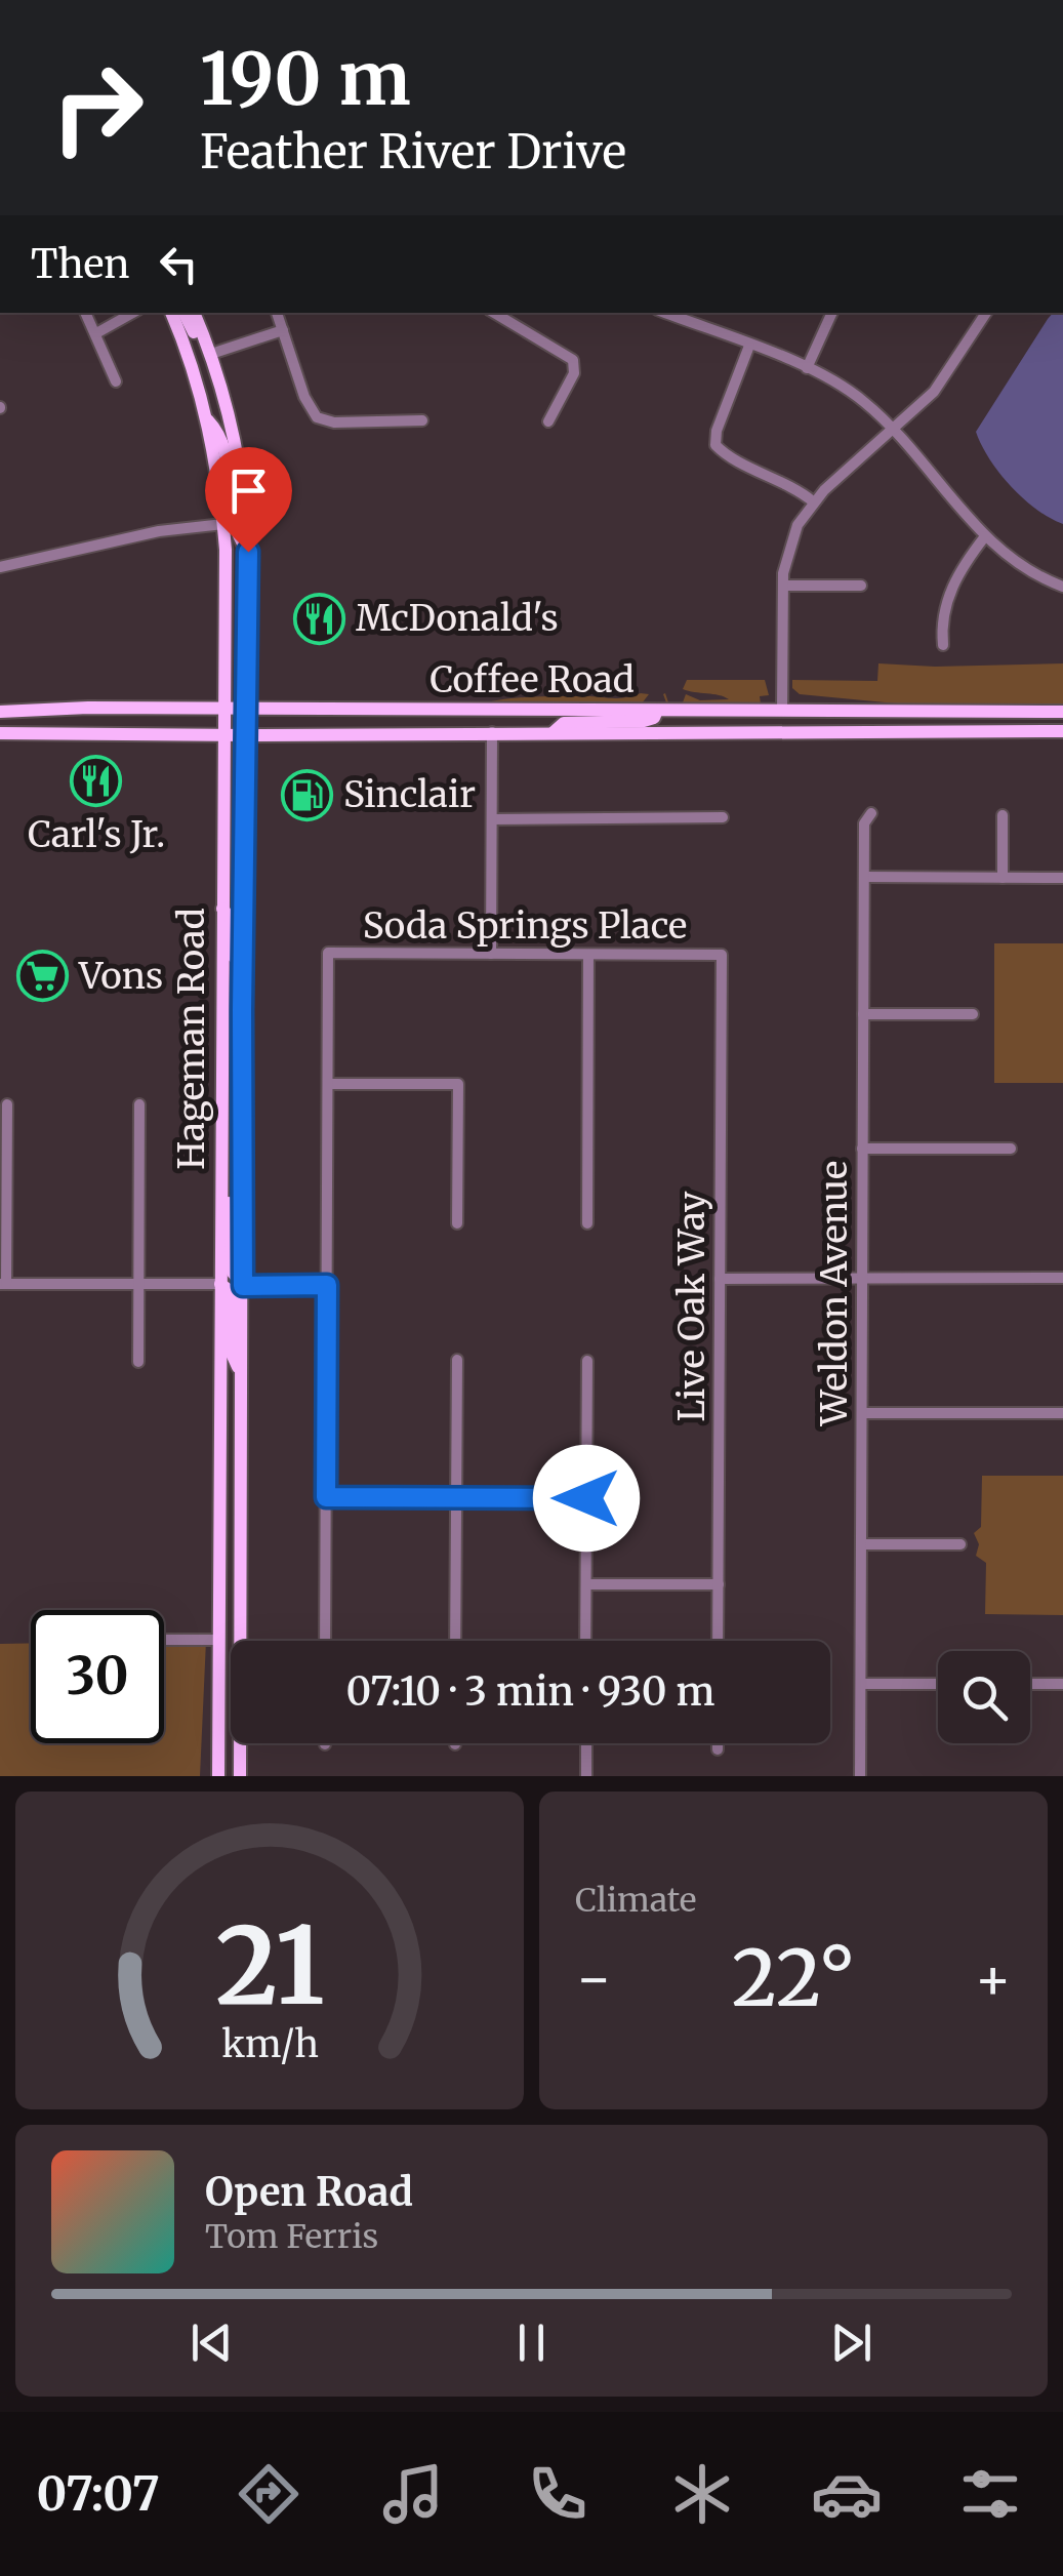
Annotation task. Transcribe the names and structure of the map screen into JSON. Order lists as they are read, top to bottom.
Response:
{
  "streets": {
    "main road": ["Coffee Road", "Hageman Road"],
    "street": ["Soda Springs Place", "Weldon Avenue", "Live Oak Way"]
  },
  "crossings": [
    ["Coffee Road", "Hageman Road"],
    ["Soda Springs Place", "Live Oak Way"]
  ],
  "places": {
    "restaurant": ["McDonald's", "Carl's Jr."],
    "fuel station": ["Sinclair"],
    "supermarket": ["Vons"]
  },
  "page": {
    "turn": ["190 m", "Feather River Drive"],
    "then": "Then",
    "limit": "30",
    "trip": "07:10 · 3 min · 930 m",
    "tile": "Climate",
    "heat": ["−", "22°", "+"],
    "song": ["Open Road", "Tom Ferris"],
    "tabs": "07:07",
    "gauge": ["21", "km/h"]
  }
}
